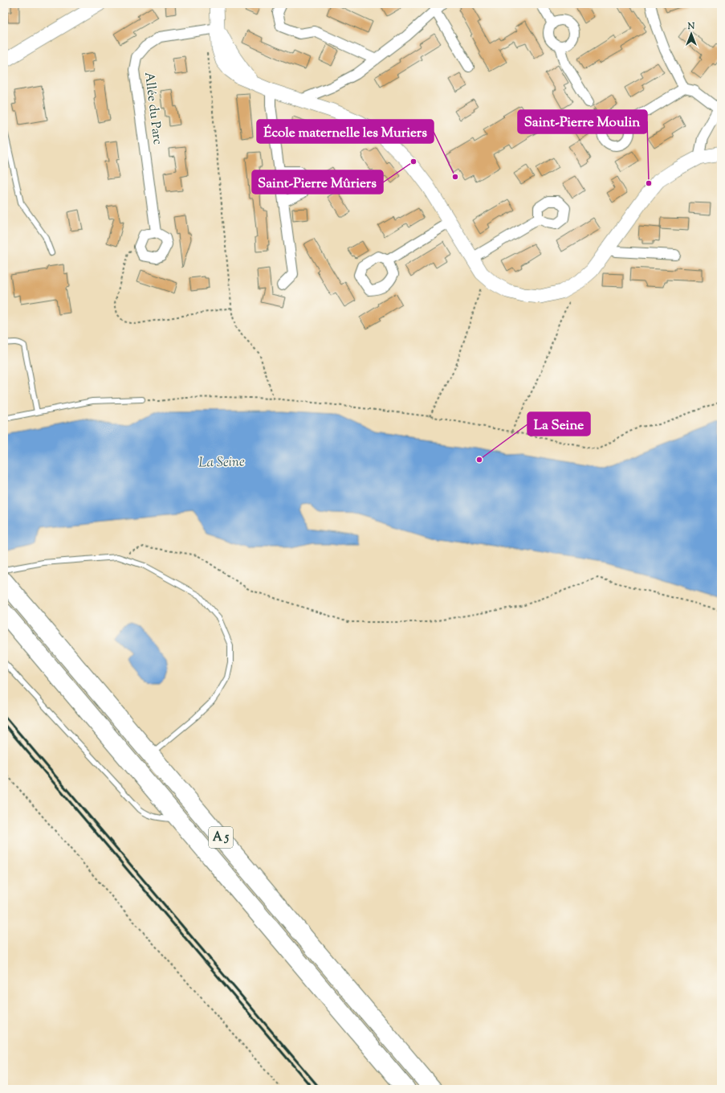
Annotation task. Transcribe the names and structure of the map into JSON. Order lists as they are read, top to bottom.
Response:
{
  "streets": {
    "highway": ["A 5"],
    "street": ["Allée du Parc"]
  },
  "water": ["La Seine"],
  "places": [
    "Saint-Pierre Mûriers",
    "École maternelle les Muriers",
    "Saint-Pierre Moulin",
    "La Seine"
  ],
  "north": "top"
}
